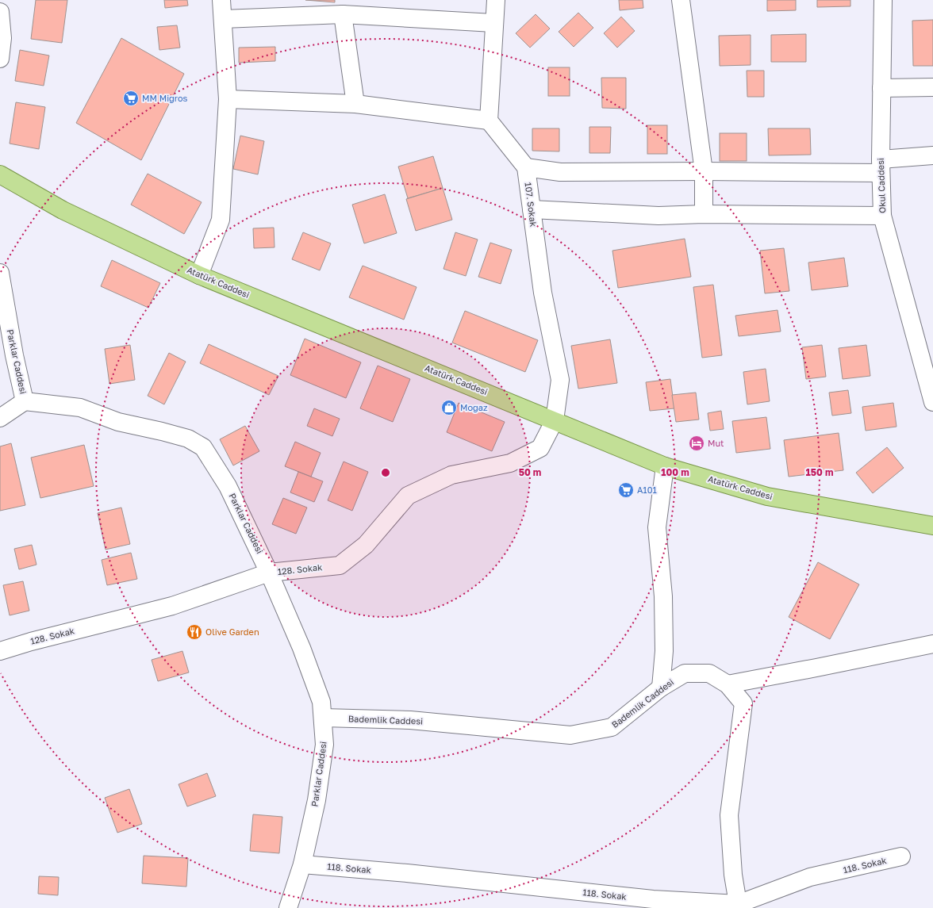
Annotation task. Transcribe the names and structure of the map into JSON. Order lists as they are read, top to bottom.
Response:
{
  "streets": {
    "main road": ["Atatürk Caddesi"],
    "street": [
      "Okul Caddesi",
      "107. Sokak",
      "Parklar Caddesi",
      "128. Sokak",
      "Bademlik Caddesi",
      "118. Sokak"
    ]
  },
  "crossings": [
    ["107. Sokak", "Atatürk Caddesi"],
    ["107. Sokak", "128. Sokak"],
    ["Atatürk Caddesi", "128. Sokak"],
    ["Parklar Caddesi", "128. Sokak"],
    ["Parklar Caddesi", "Bademlik Caddesi"],
    ["Parklar Caddesi", "118. Sokak"],
    ["Bademlik Caddesi", "118. Sokak"]
  ],
  "places": {
    "supermarket": ["MM Migros", "A101"],
    "shop": ["Mogaz"],
    "hotel": ["Mut"],
    "restaurant": ["Olive Garden"]
  },
  "rings": ["50 m", "100 m", "150 m"]
}
